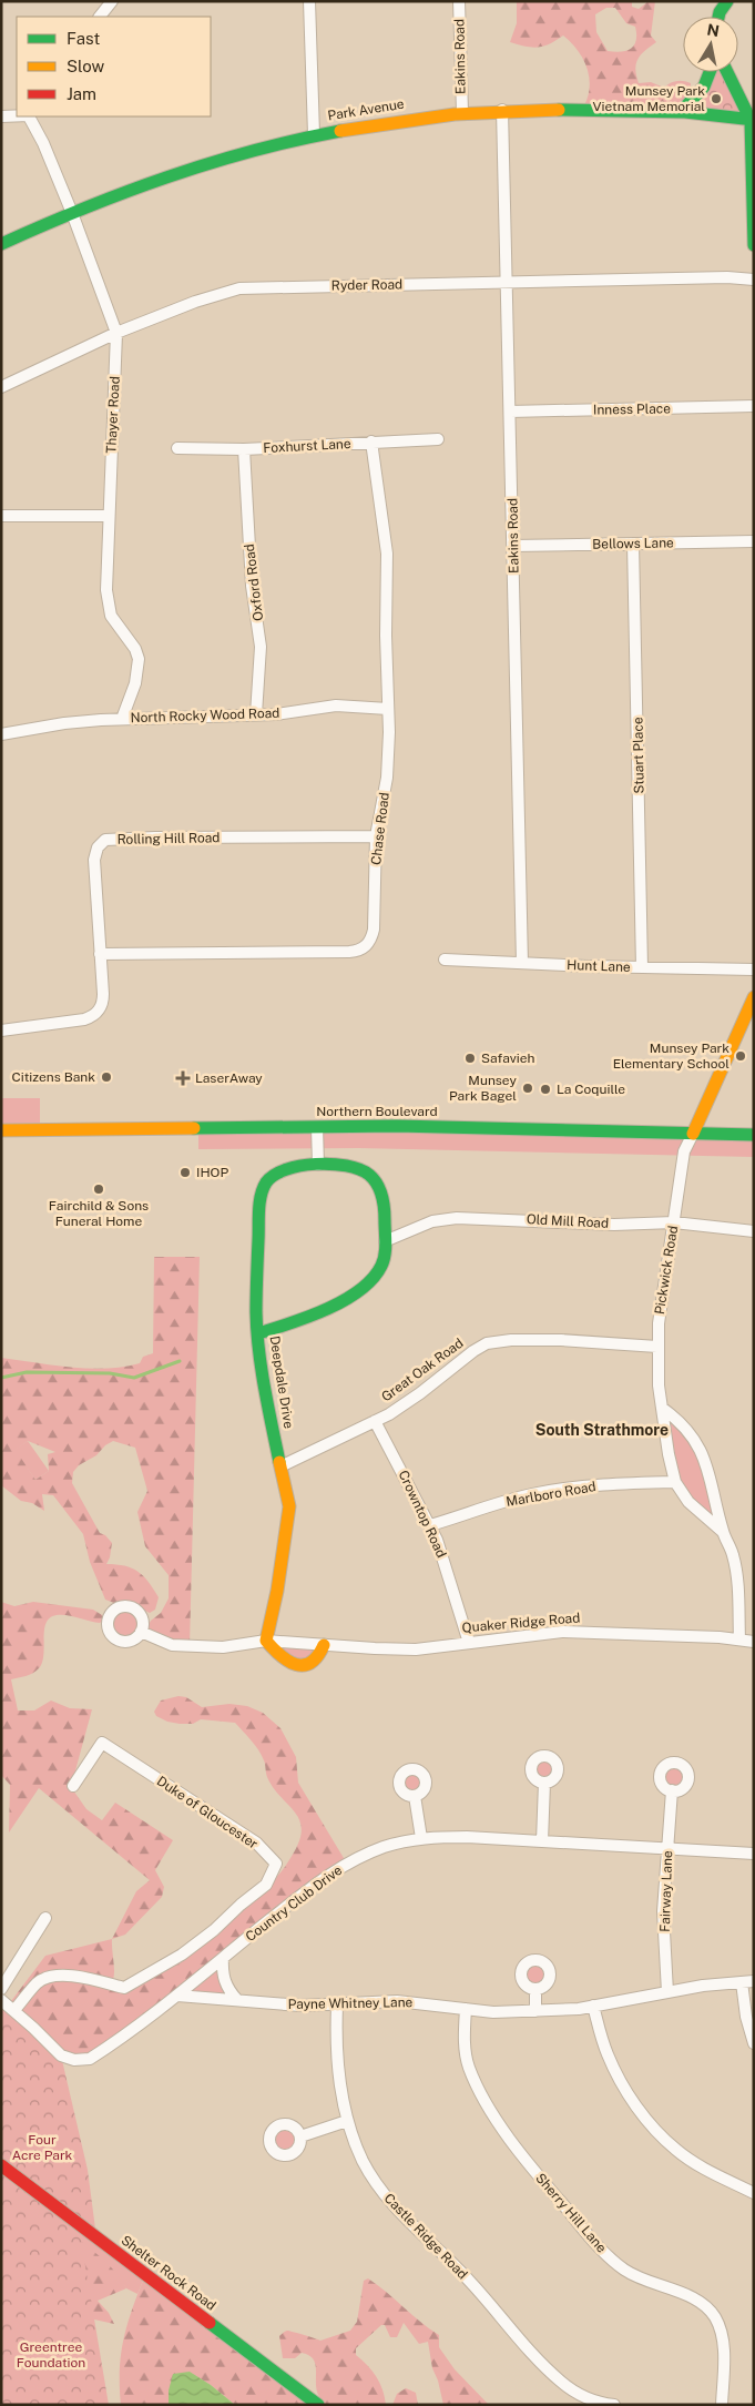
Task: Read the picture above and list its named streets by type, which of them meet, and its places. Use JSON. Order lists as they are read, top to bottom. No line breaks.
{"streets":{"street":["Eakins Road","Park Avenue","Ryder Road","Inness Place","Thayer Road","Foxhurst Lane","Bellows Lane","Oxford Road","North Rocky Wood Road","Stuart Place","Chase Road","Rolling Hill Road","Hunt Lane","Northern Boulevard","Old Mill Road","Pickwick Road","Great Oak Road","Deepdale Drive","Marlboro Road","Crowntop Road","Quaker Ridge Road","Duke of Gloucester","Fairway Lane","Country Club Drive","Payne Whitney Lane","Sherry Hill Lane","Castle Ridge Road","Shelter Rock Road"]},"crossings":[["Eakins Road","Park Avenue"],["Eakins Road","Ryder Road"],["Eakins Road","Inness Place"],["Eakins Road","Bellows Lane"],["Eakins Road","Hunt Lane"],["Park Avenue","Thayer Road"],["Ryder Road","Thayer Road"],["Thayer Road","North Rocky Wood Road"],["Foxhurst Lane","Oxford Road"],["Foxhurst Lane","Chase Road"],["Bellows Lane","Stuart Place"],["Oxford Road","North Rocky Wood Road"],["North Rocky Wood Road","Chase Road"],["Stuart Place","Hunt Lane"],["Chase Road","Rolling Hill Road"],["Northern Boulevard","Pickwick Road"],["Old Mill Road","Pickwick Road"],["Old Mill Road","Deepdale Drive"],["Pickwick Road","Great Oak Road"],["Pickwick Road","Marlboro Road"],["Pickwick Road","Quaker Ridge Road"],["Great Oak Road","Deepdale Drive"],["Great Oak Road","Crowntop Road"],["Deepdale Drive","Quaker Ridge Road"],["Marlboro Road","Crowntop Road"],["Crowntop Road","Quaker Ridge Road"],["Duke of Gloucester","Country Club Drive"],["Fairway Lane","Country Club Drive"],["Fairway Lane","Payne Whitney Lane"],["Country Club Drive","Payne Whitney Lane"],["Payne Whitney Lane","Sherry Hill Lane"],["Payne Whitney Lane","Castle Ridge Road"]],"districts":["South Strathmore"],"parks":["Four Acre Park","Greentree Foundation"],"places":{"other":["Munsey Park Vietnam Memorial","Munsey Park Elementary School","Safavieh","Citizens Bank","Munsey Park Bagel","La Coquille","IHOP","Fairchild & Sons Funeral Home"],"health":["LaserAway"]},"legend":["Fast","Slow","Jam"],"north":"top"}
